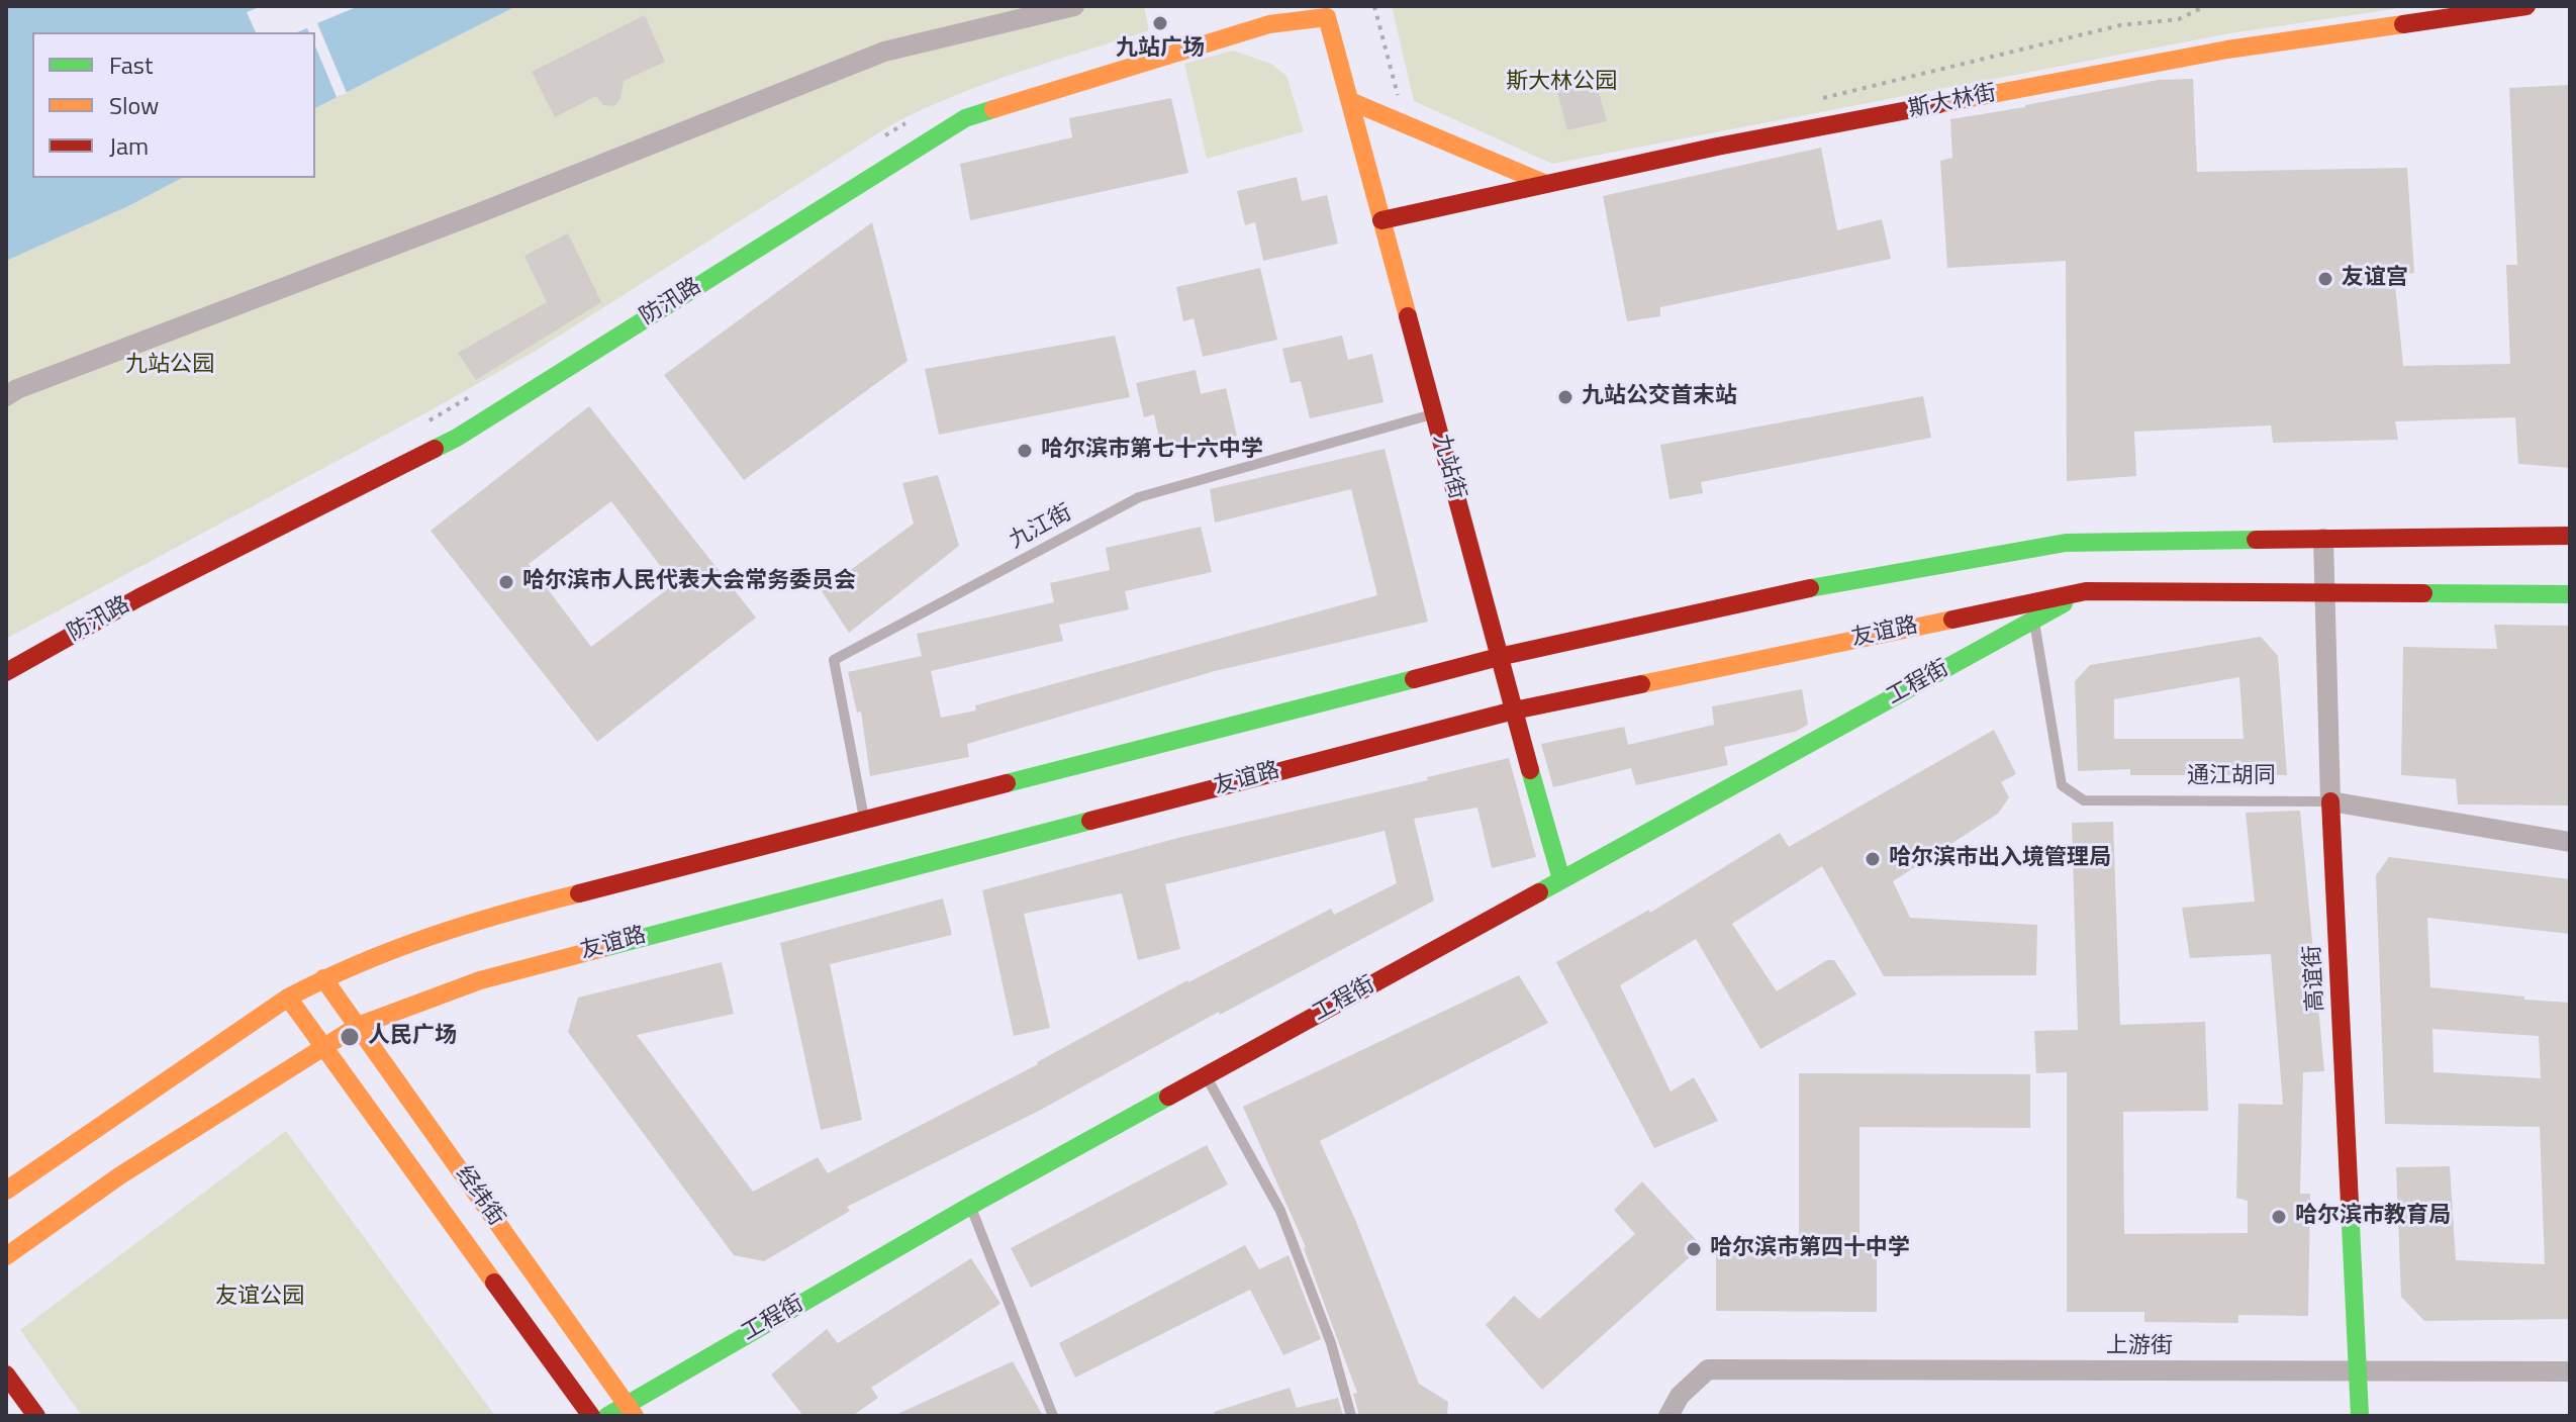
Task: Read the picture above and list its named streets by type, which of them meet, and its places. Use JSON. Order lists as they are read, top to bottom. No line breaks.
{"streets":{"main road":["斯大林街","防汛路","九站街","友谊路","工程街","高谊街","经纬街"],"street":["通江胡同","上游街"],"lane":["九江街"]},"crossings":[["斯大林街","九站街"],["防汛路","九站街"],["九站街","九江街"],["九站街","友谊路"],["九站街","工程街"],["友谊路","工程街"],["友谊路","高谊街"],["友谊路","经纬街"],["工程街","通江胡同"],["工程街","经纬街"],["通江胡同","高谊街"],["高谊街","上游街"]],"parks":["斯大林公园","九站公园","友谊公园"],"places":["九站广场","友谊宫","九站公交首末站","哈尔滨市第七十六中学","哈尔滨市人民代表大会常务委员会","哈尔滨市出入境管理局","人民广场","哈尔滨市教育局","哈尔滨市第四十中学"],"legend":["Fast","Slow","Jam"]}
